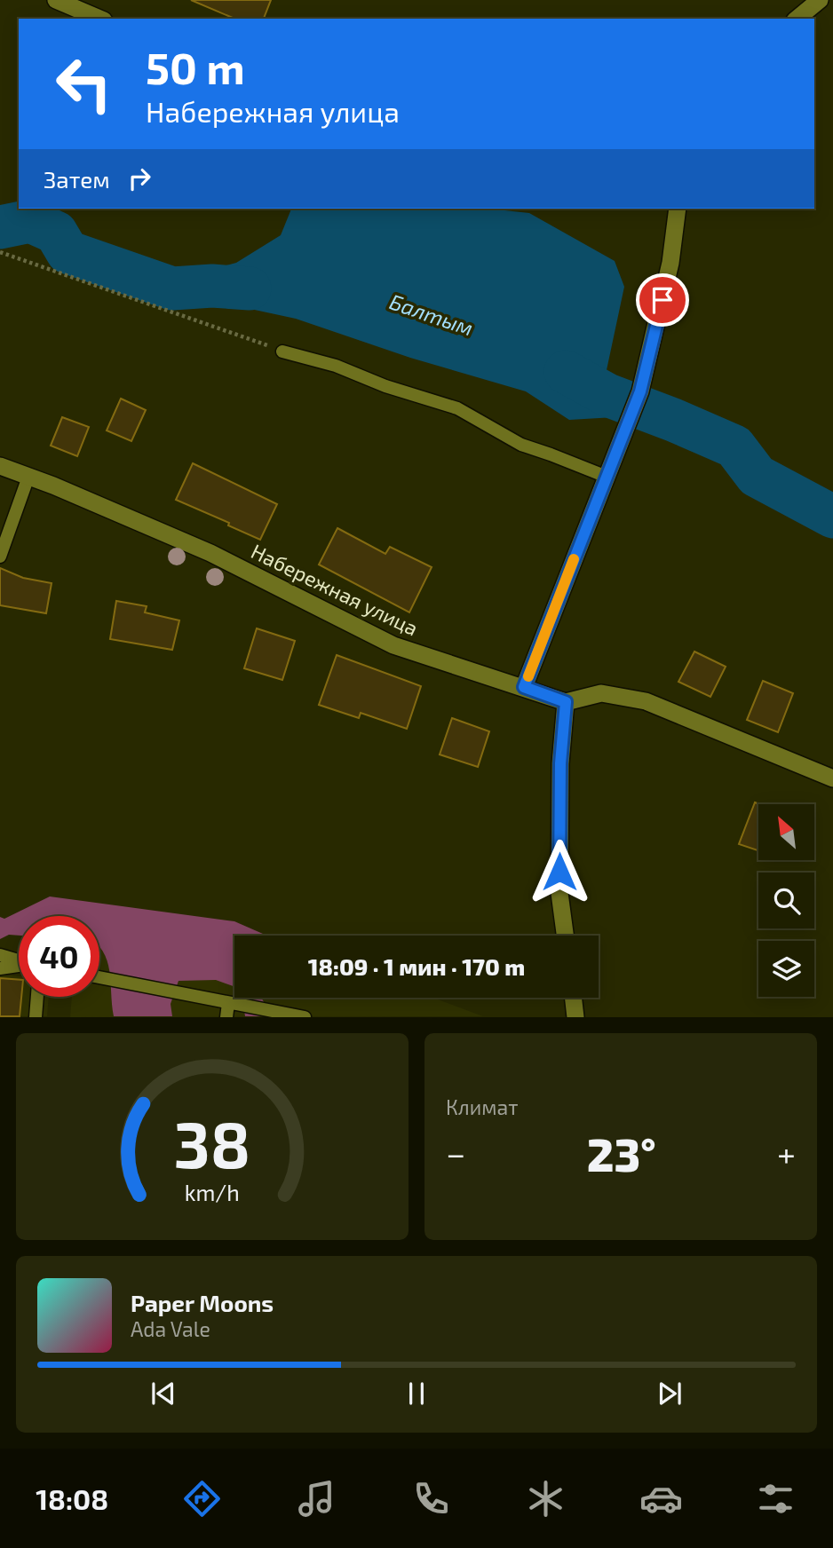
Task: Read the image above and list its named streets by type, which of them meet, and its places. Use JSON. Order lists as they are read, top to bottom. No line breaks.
{"streets":{"street":["Набережная улица"]},"water":["Балтым"],"north":"top left","page":{"turn":["50 m","Набережная улица"],"then":"Затем","limit":"40","trip":"18:09 · 1 мин · 170 m","tile":"Климат","heat":["−","23°","+"],"song":["Paper Moons","Ada Vale"],"tabs":"18:08","gauge":["38","km/h"]}}
